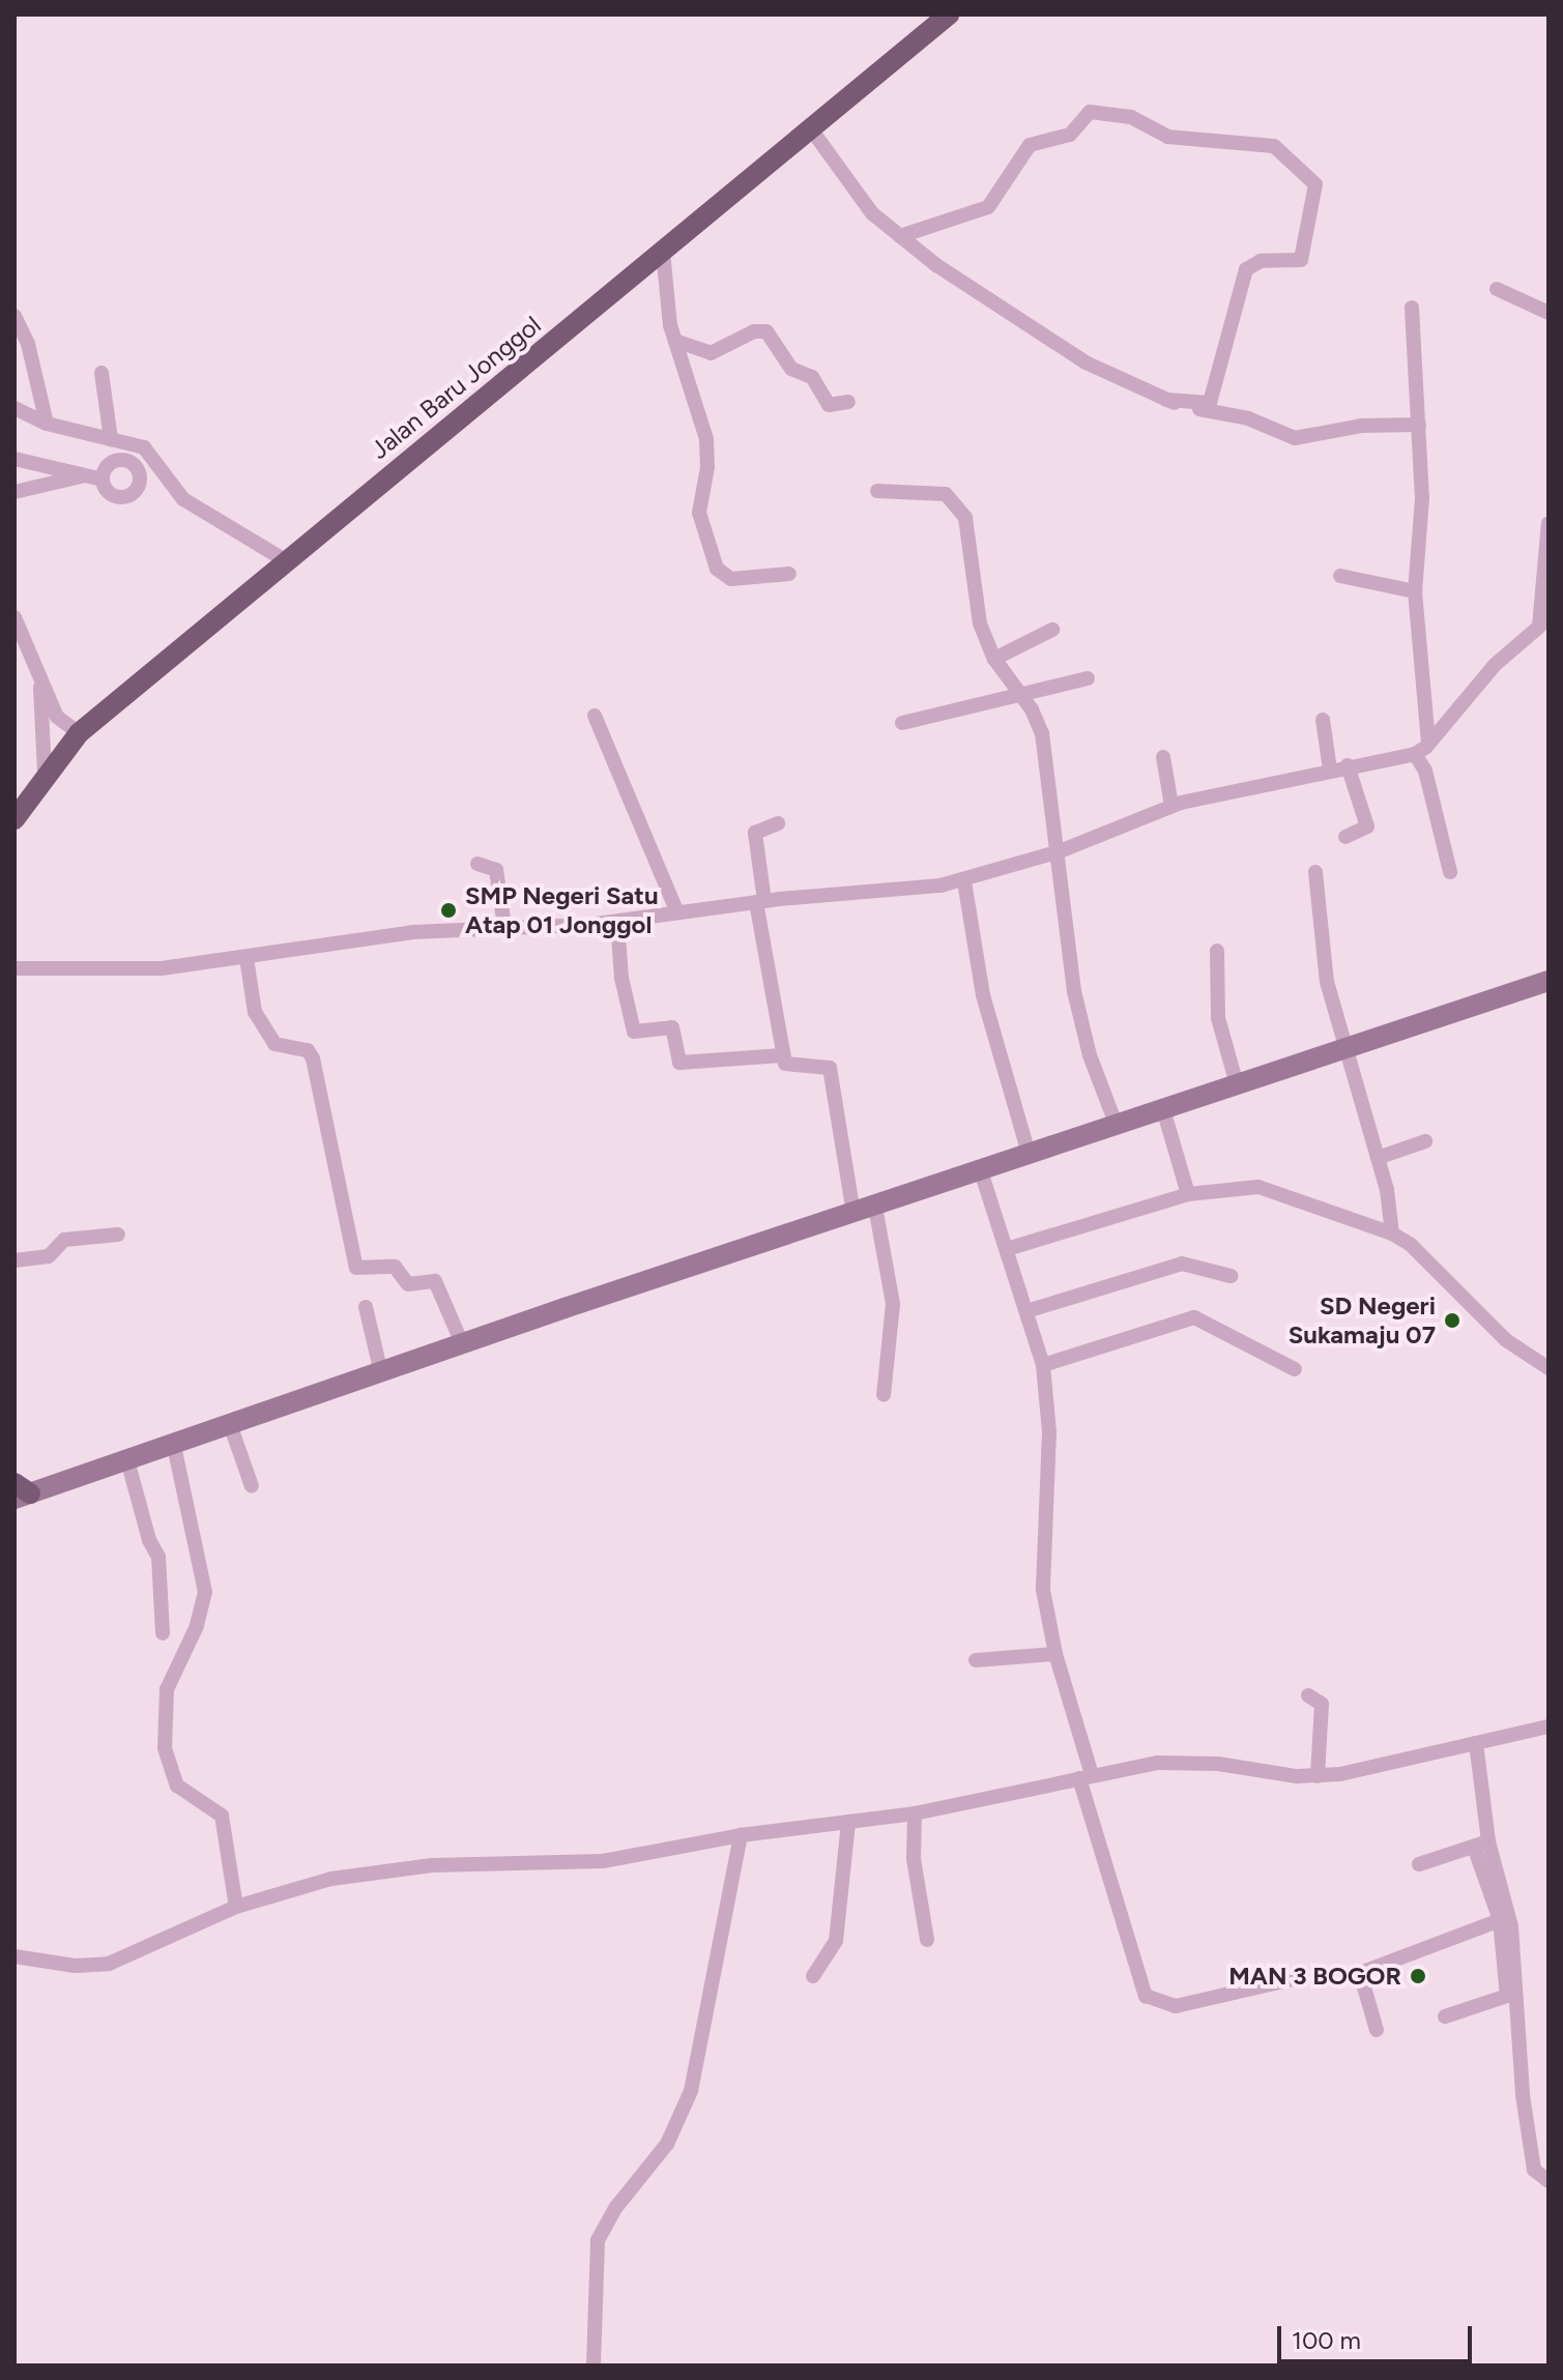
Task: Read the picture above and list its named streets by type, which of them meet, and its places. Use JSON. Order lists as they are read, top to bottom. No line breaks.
{"streets":{"main road":["Jalan Baru Jonggol"]},"places":["SMP Negeri Satu Atap 01 Jonggol","SD Negeri Sukamaju 07","MAN 3 BOGOR"],"scale_bar":"100 m"}
